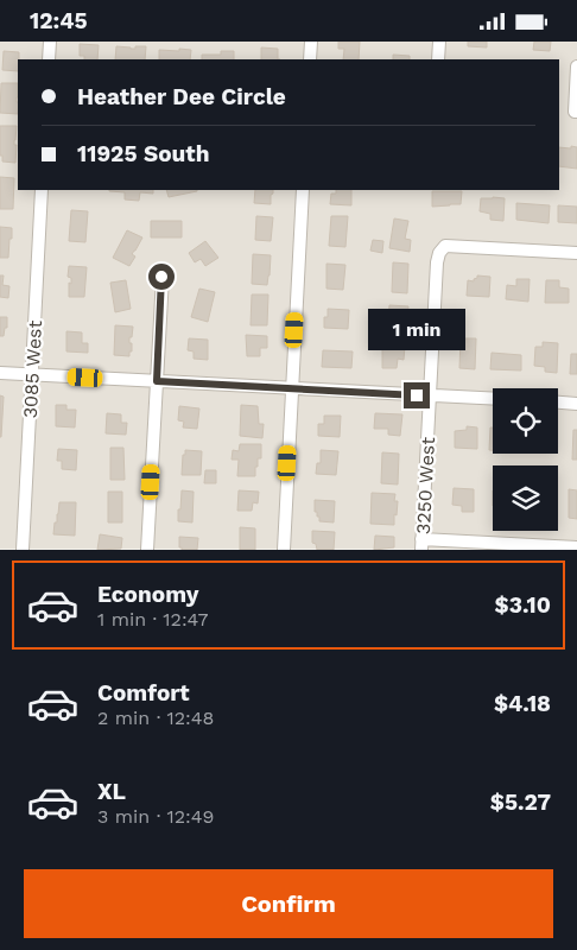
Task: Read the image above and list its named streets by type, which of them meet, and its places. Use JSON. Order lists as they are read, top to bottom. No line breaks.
{"streets":{"street":["3085 West","3250 West"]},"page":{"status":"12:45","banner":["Heather Dee Circle","11925 South"],"bubble":"1 min","list":[{"name":"Economy","note":"1 min · 12:47","value":"$3.10"},{"name":"Comfort","note":"2 min · 12:48","value":"$4.18"},{"name":"XL","note":"3 min · 12:49","value":"$5.27"}],"buttons":"Confirm"}}
